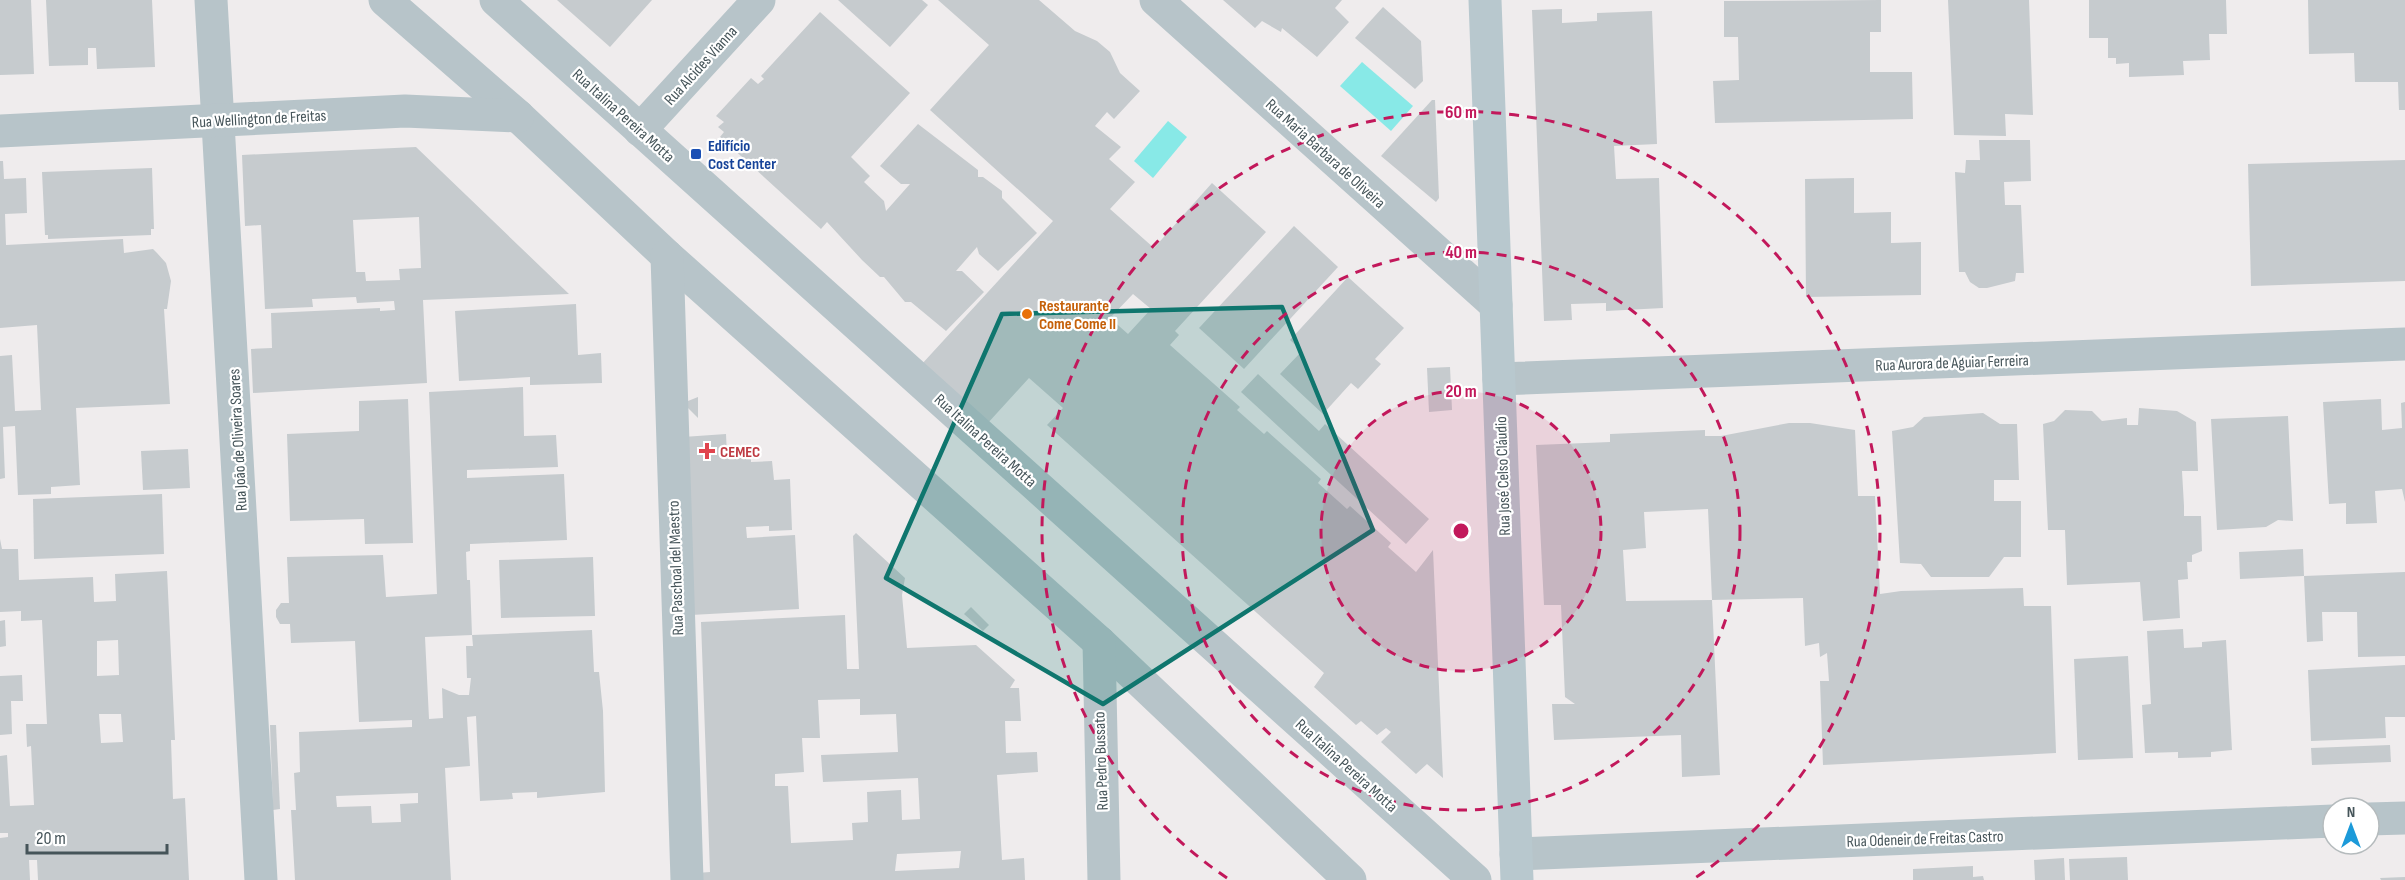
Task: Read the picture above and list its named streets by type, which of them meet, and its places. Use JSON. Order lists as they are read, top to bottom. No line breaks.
{"streets":{"street":["Rua Alcides Vianna","Rua Italina Pereira Motta","Rua Wellington de Freitas","Rua Maria Barbara de Oliveira","Rua Aurora de Aguiar Ferreira","Rua João de Oliveira Soares","Rua José Celso Cláudio","Rua Paschoal del Maestro","Rua Pedro Bussato","Rua Odeneir de Freitas Castro"]},"crossings":[["Rua Alcides Vianna","Rua Italina Pereira Motta"],["Rua Wellington de Freitas","Rua João de Oliveira Soares"],["Rua Maria Barbara de Oliveira","Rua José Celso Cláudio"],["Rua Aurora de Aguiar Ferreira","Rua José Celso Cláudio"],["Rua José Celso Cláudio","Rua Odeneir de Freitas Castro"]],"places":{"transit":["Edifício Cost Center"],"other":["Restaurante Come Come II"],"health":["CEMEC"]},"scale_bar":"20 m","north":"top","rings":["60 m","40 m","20 m"]}
